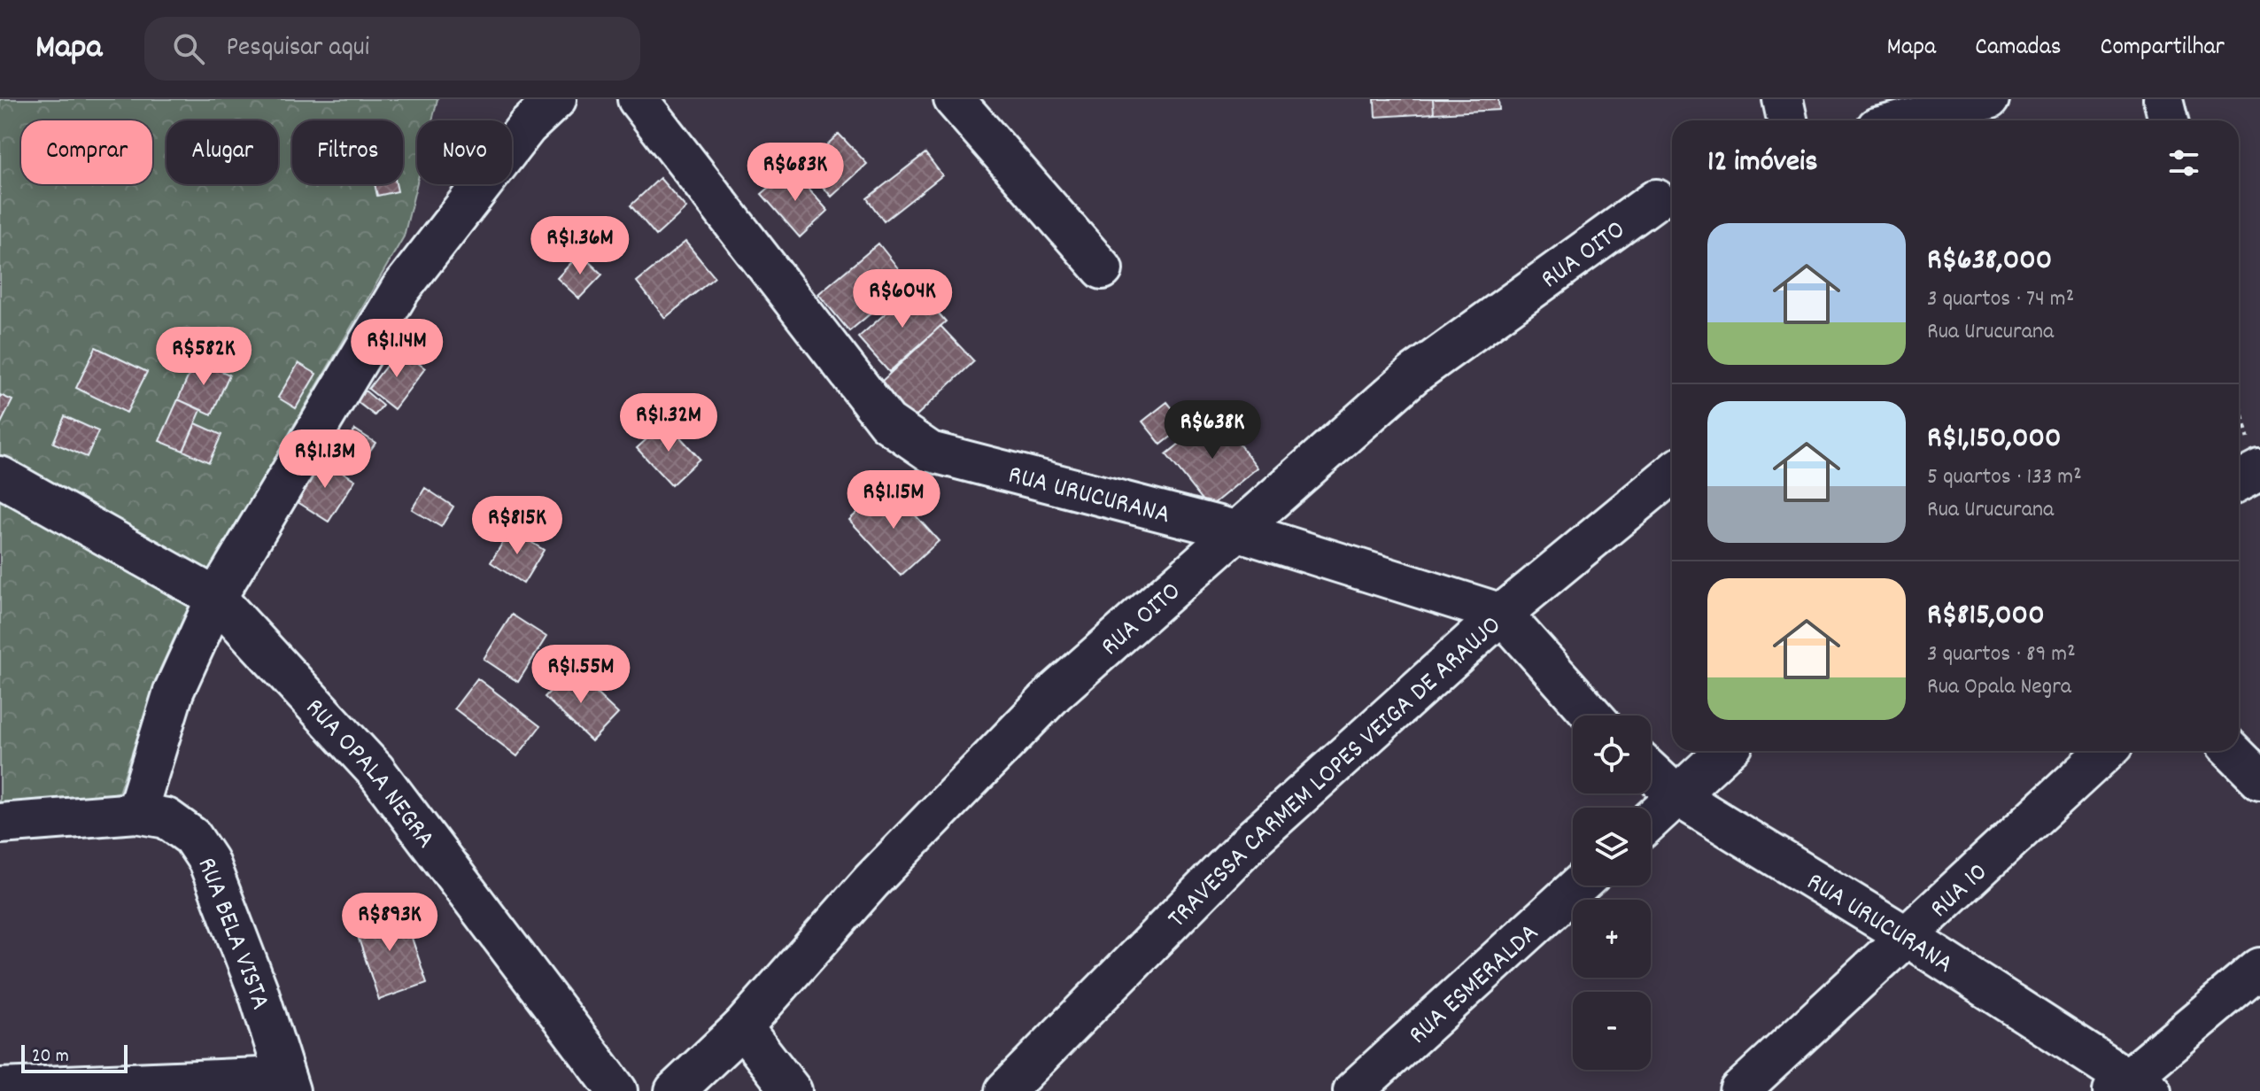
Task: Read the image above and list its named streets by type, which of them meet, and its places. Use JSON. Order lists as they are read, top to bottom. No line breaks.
{"streets":{"street":["RUA OITO","RUA URUCURANA","TRAVESSA CARMEM LOPES VEIGA DE ARAUJO","RUA OPALA NEGRA","RUA 10","RUA BELA VISTA","RUA ESMERALDA"]},"crossings":[["RUA OITO","RUA URUCURANA"],["RUA URUCURANA","TRAVESSA CARMEM LOPES VEIGA DE ARAUJO"],["RUA URUCURANA","RUA 10"]],"scale_bar":"20 m","page":{"header":"Mapa","search":"Pesquisar aqui","nav":["Mapa","Camadas","Compartilhar"],"chip":["Comprar","Alugar","Filtros","Novo"],"heading":"12 imóveis","price":["R$683K","R$1.36M","R$604K","R$1.14M","R$582K","R$1.32M","R$638K","R$1.13M","R$1.15M","R$815K","R$1.55M","R$893K"],"list":[{"name":"R$638,000","note":"3 quartos · 74 m² · Rua Urucurana"},{"name":"R$1,150,000","note":"5 quartos · 133 m² · Rua Urucurana"},{"name":"R$815,000","note":"3 quartos · 89 m² · Rua Opala Negra"}],"map_buttons":["+","−"],"scale":"20 m"}}
